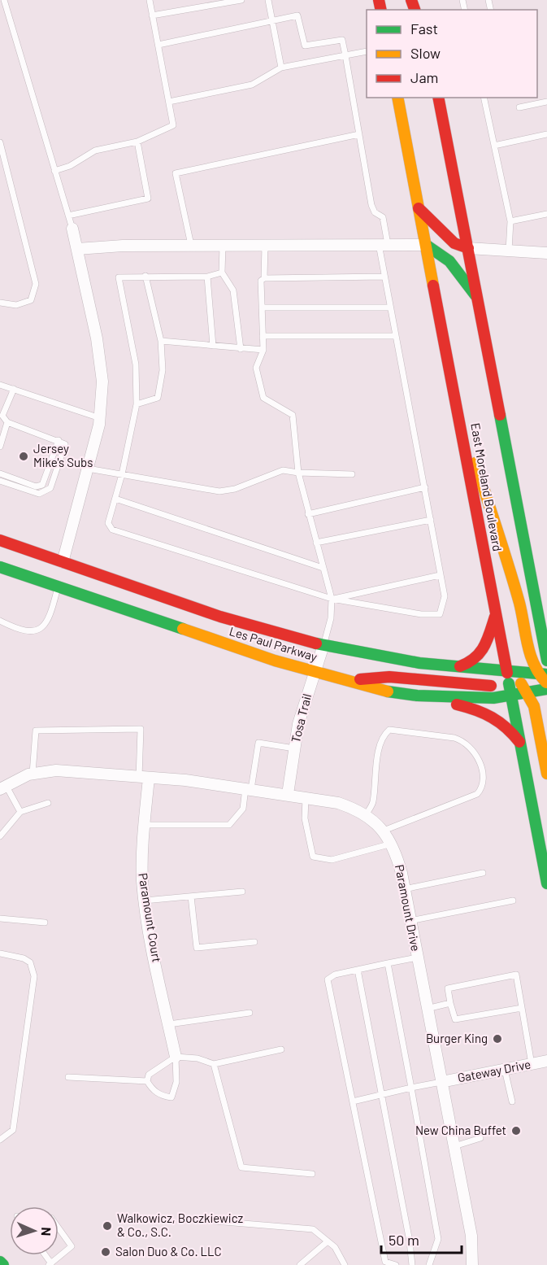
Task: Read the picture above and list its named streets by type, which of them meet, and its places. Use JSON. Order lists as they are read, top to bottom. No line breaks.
{"streets":{"main road":["East Moreland Boulevard","Les Paul Parkway"],"street":["Tosa Trail","Paramount Drive","Paramount Court","Gateway Drive"]},"crossings":[["East Moreland Boulevard","Les Paul Parkway"],["Les Paul Parkway","Tosa Trail"],["Tosa Trail","Paramount Drive"],["Paramount Drive","Paramount Court"],["Paramount Drive","Gateway Drive"]],"places":["Jersey Mike's Subs","Burger King","New China Buffet","Walkowicz, Boczkiewicz & Co., S.C.","Salon Duo & Co. LLC"],"legend":["Fast","Slow","Jam"],"scale_bar":"50 m","north":"right"}
